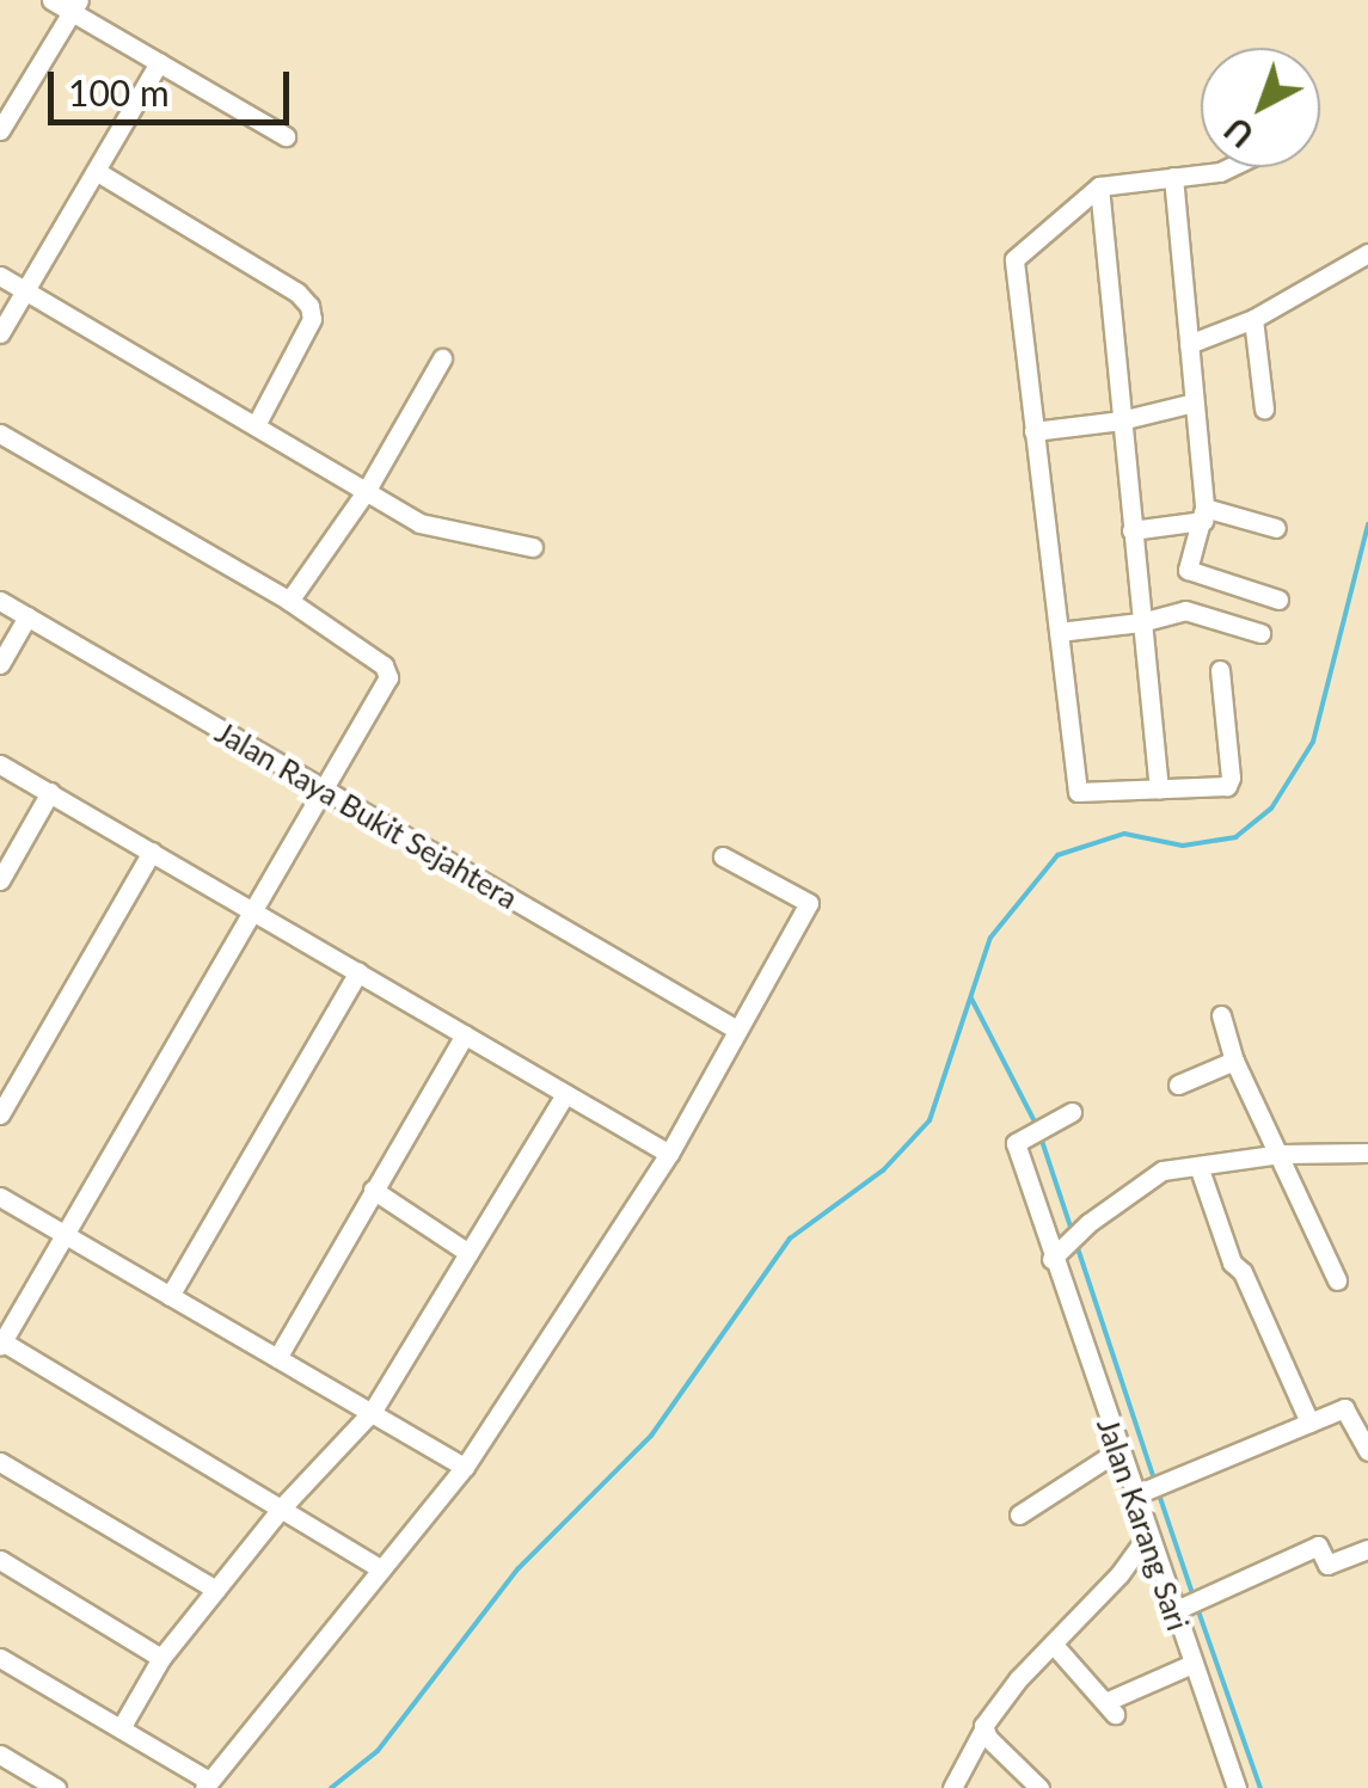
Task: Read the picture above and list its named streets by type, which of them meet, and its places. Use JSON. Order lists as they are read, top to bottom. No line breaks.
{"streets":{"street":["Jalan Raya Bukit Sejahtera","Jalan Karang Sari"]},"scale_bar":"100 m","north":"bottom left"}
